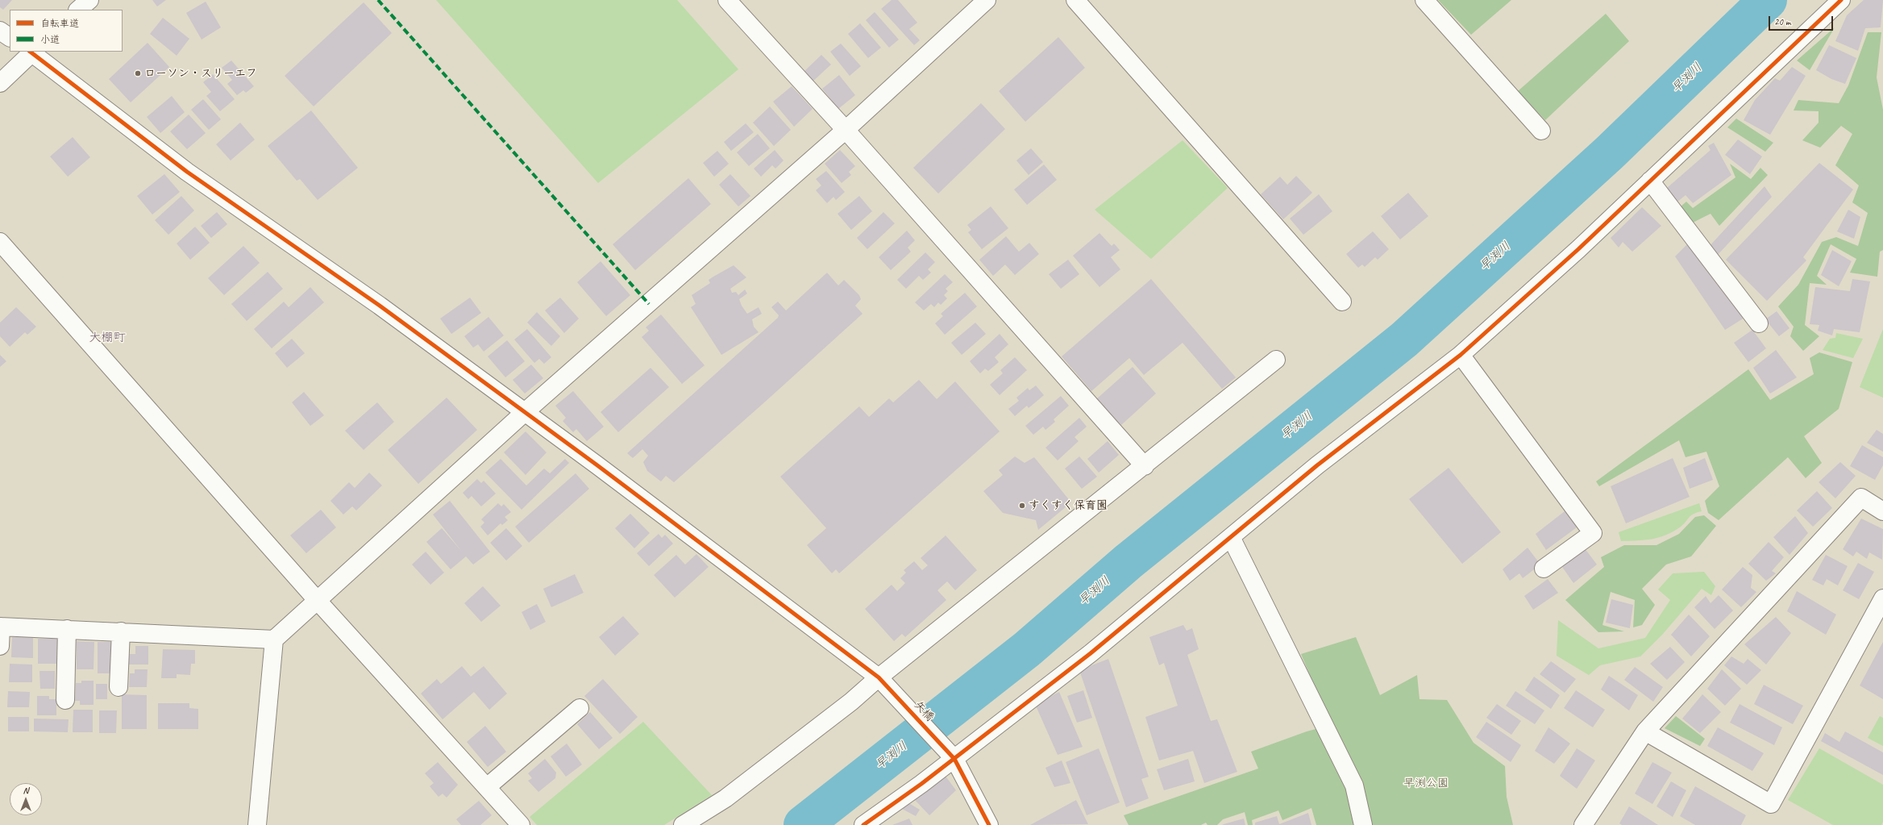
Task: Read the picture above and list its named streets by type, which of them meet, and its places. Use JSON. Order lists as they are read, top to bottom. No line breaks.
{"streets":{"street":["矢橋"]},"districts":["大棚町"],"water":["早渕川"],"parks":["早渕公園"],"places":["ローソン・スリーエフ","すくすく保育園"],"legend":["自転車道","小道"],"scale_bar":"20 m","north":"top"}
